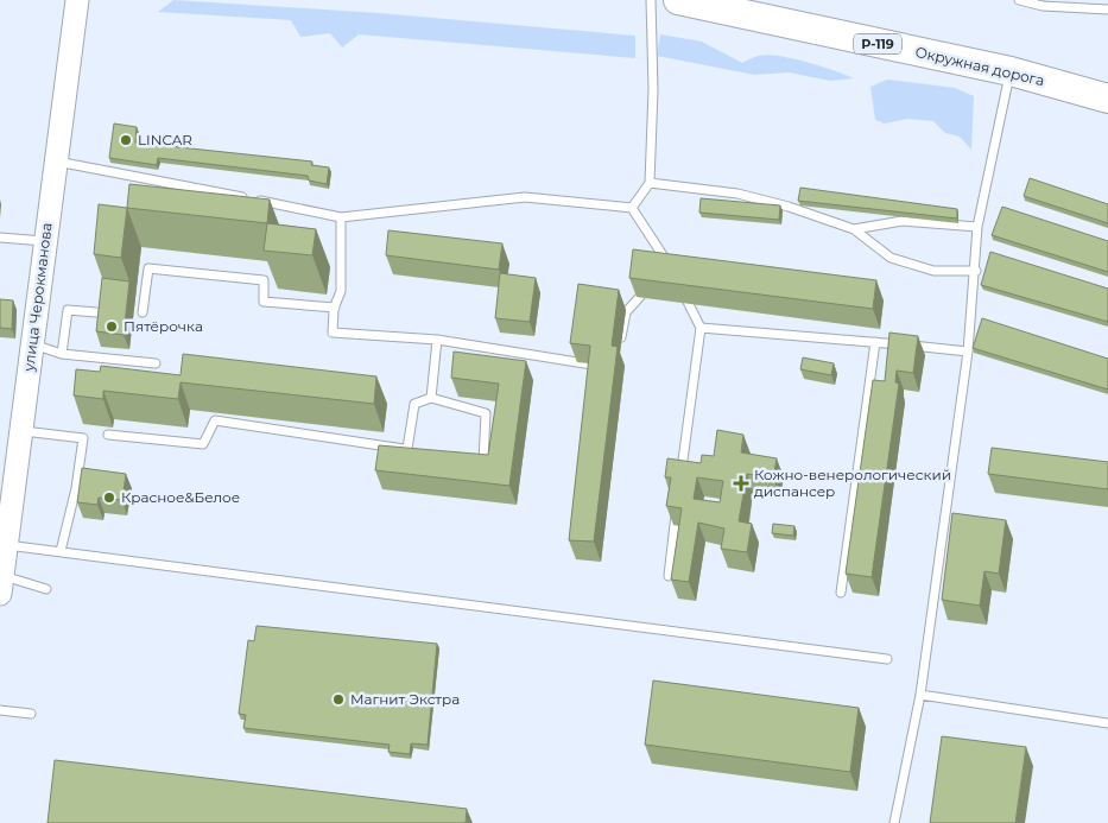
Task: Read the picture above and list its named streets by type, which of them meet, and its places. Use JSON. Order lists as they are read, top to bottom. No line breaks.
{"streets":{"highway":["Р-119","Окружная дорога"],"street":["улица Черокманова"]},"places":{"other":["LINCAR","Пятёрочка","Красное&Белое","Магнит Экстра"],"health":["Кожно-венерологический диспансер"]}}
